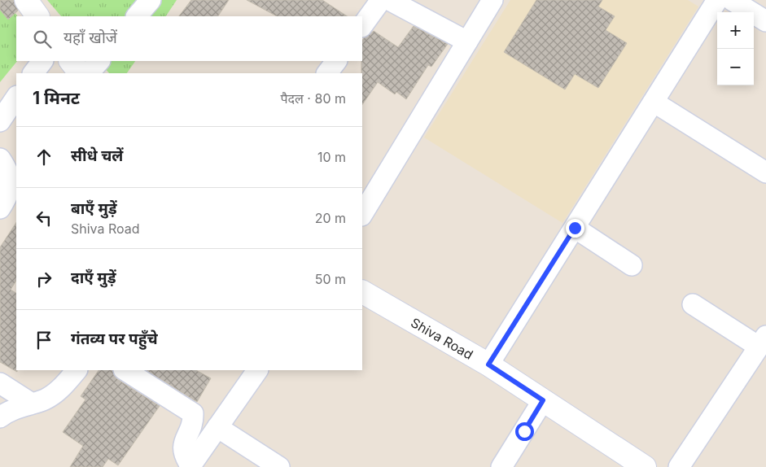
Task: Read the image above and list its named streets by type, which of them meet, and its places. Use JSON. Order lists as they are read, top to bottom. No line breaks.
{"streets":{"street":["Shiva Road"]},"page":{"map_buttons":["+","−"],"search":"यहाँ खोजें","heading":["1 मिनट","पैदल · 80 m"],"list":[["सीधे चलें","10 m"],["बाएँ मुड़ें","Shiva Road","20 m"],["दाएँ मुड़ें","50 m"],"गंतव्य पर पहुँचे"]}}
